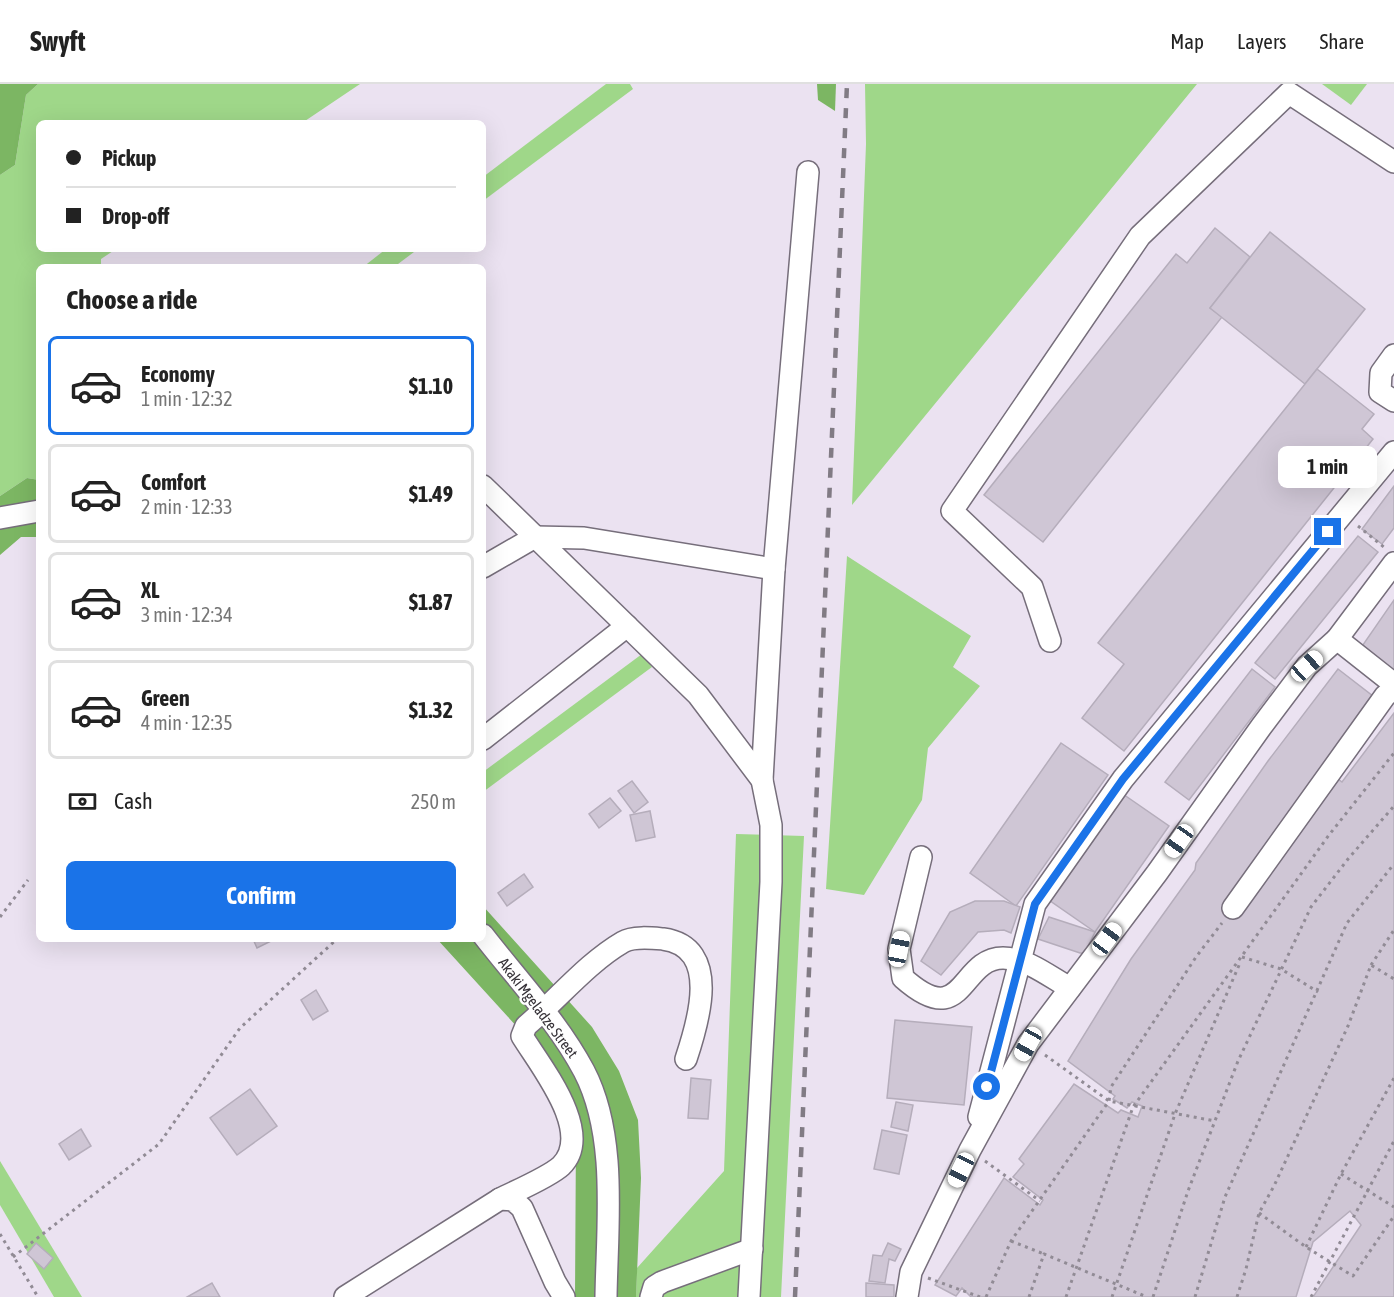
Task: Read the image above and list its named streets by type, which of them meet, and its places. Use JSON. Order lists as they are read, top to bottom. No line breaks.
{"streets":{"street":["Akaki Mgeladze Street"]},"page":{"header":"Swyft","nav":["Map","Layers","Share"],"banner":["Pickup","Drop-off"],"heading":"Choose a ride","list":[{"name":"Economy","note":"1 min · 12:32","value":"$1.10"},{"name":"Comfort","note":"2 min · 12:33","value":"$1.49"},{"name":"XL","note":"3 min · 12:34","value":"$1.87"},{"name":"Green","note":"4 min · 12:35","value":"$1.32"}],"bubble":"1 min","pay":["Cash","250 m"],"buttons":"Confirm"}}
